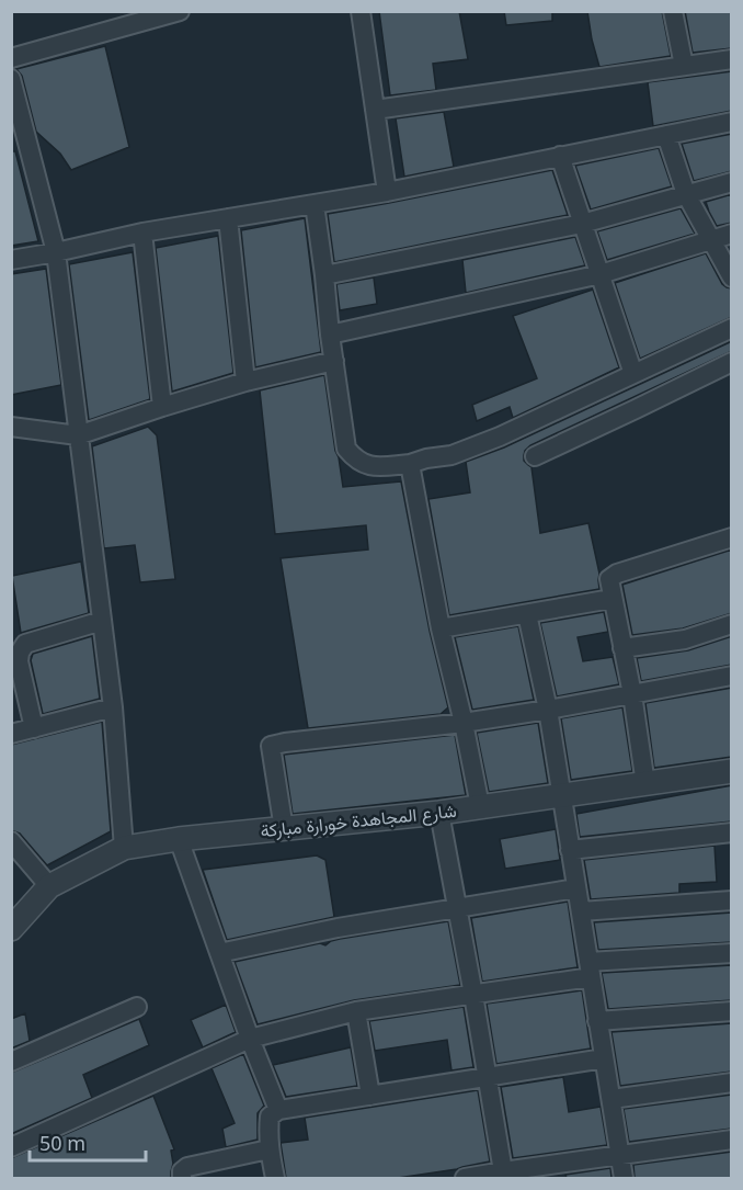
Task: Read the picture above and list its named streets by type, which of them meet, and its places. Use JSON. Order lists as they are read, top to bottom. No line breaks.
{"streets":{"street":["شارع المجاهدة خورارة مباركة"]},"scale_bar":"50 m"}
